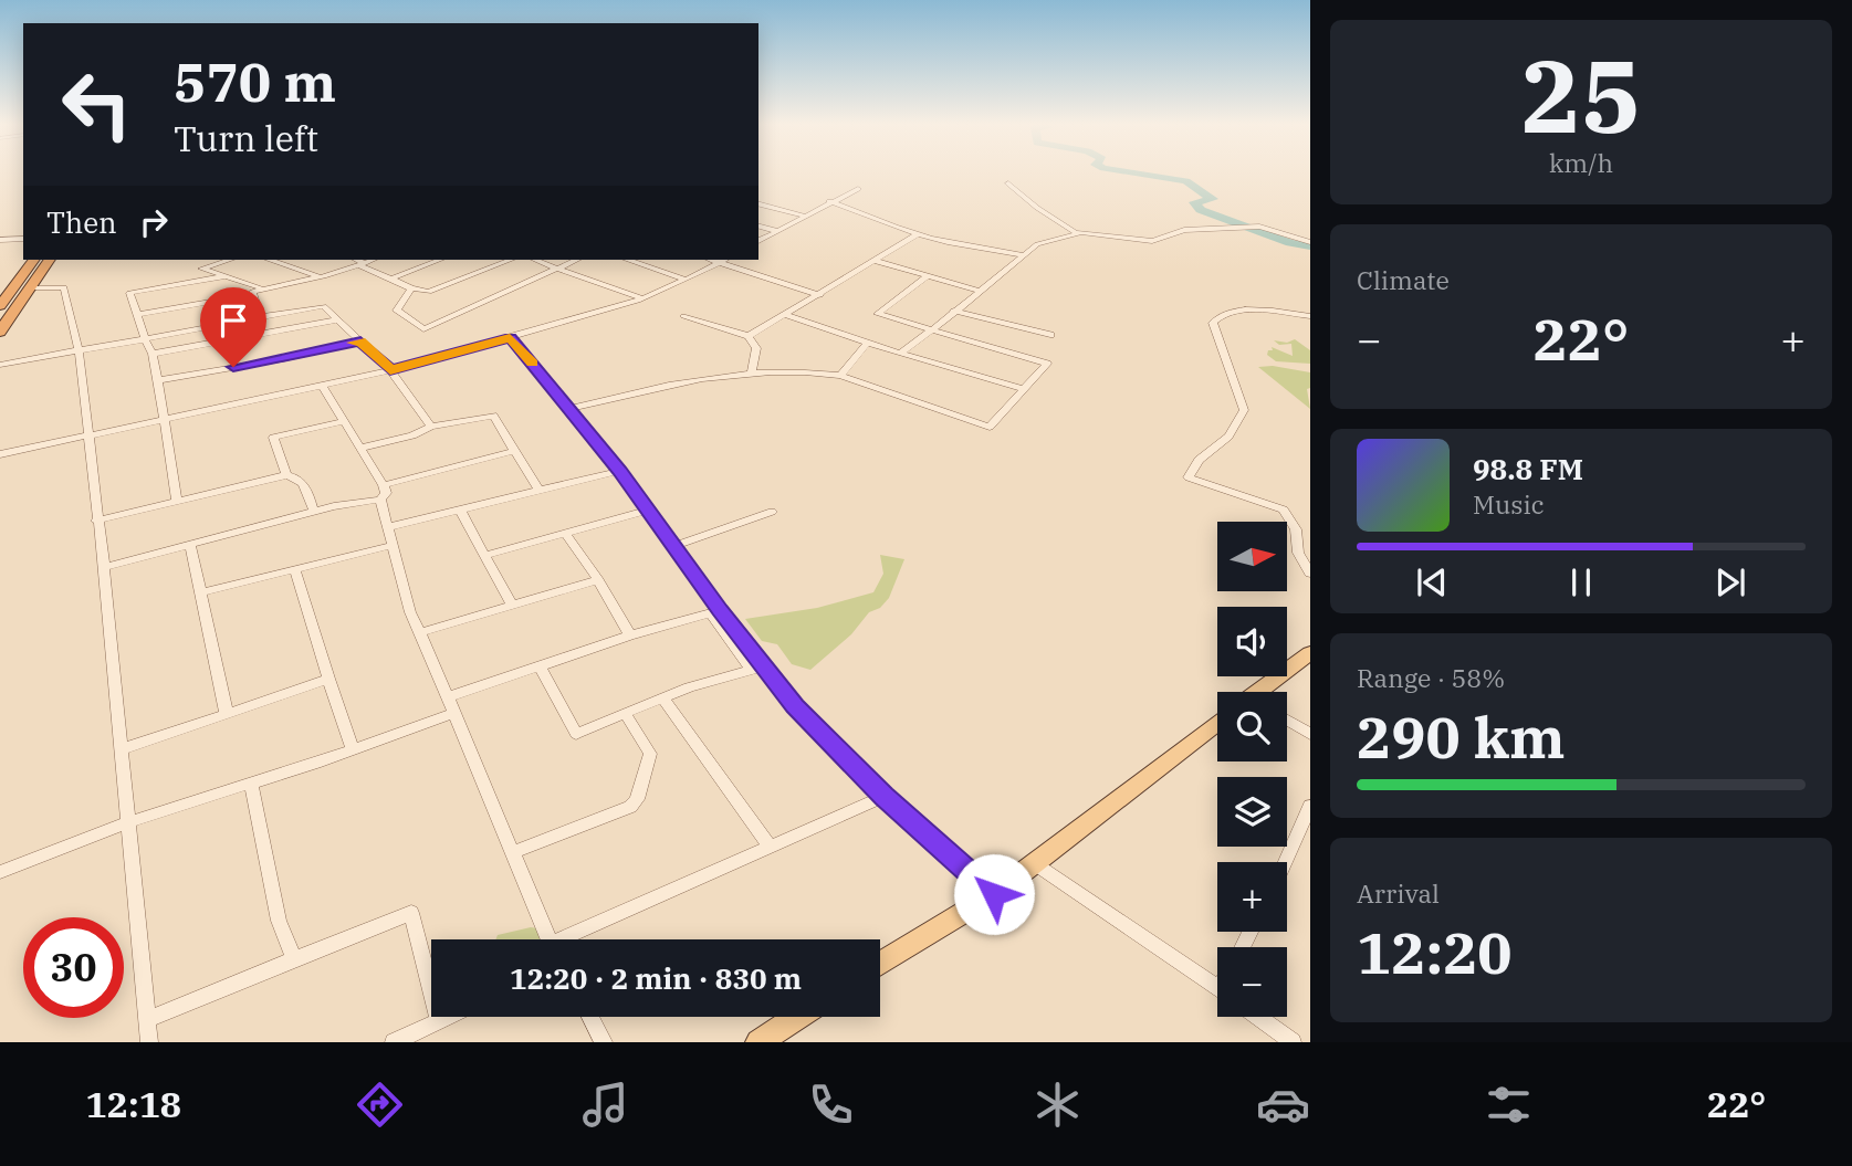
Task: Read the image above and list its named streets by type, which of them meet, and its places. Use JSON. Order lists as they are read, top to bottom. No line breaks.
{"north":"right","page":{"tile":[["25","km/h"],"Climate",["Range · 58%","290 km"],["Arrival","12:20"]],"turn":["570 m","Turn left"],"then":"Then","heat":["−","22°","+"],"song":["98.8 FM","Music"],"map_buttons":["+","−"],"limit":"30","trip":"12:20 · 2 min · 830 m","tabs":["12:18","22°"]}}
